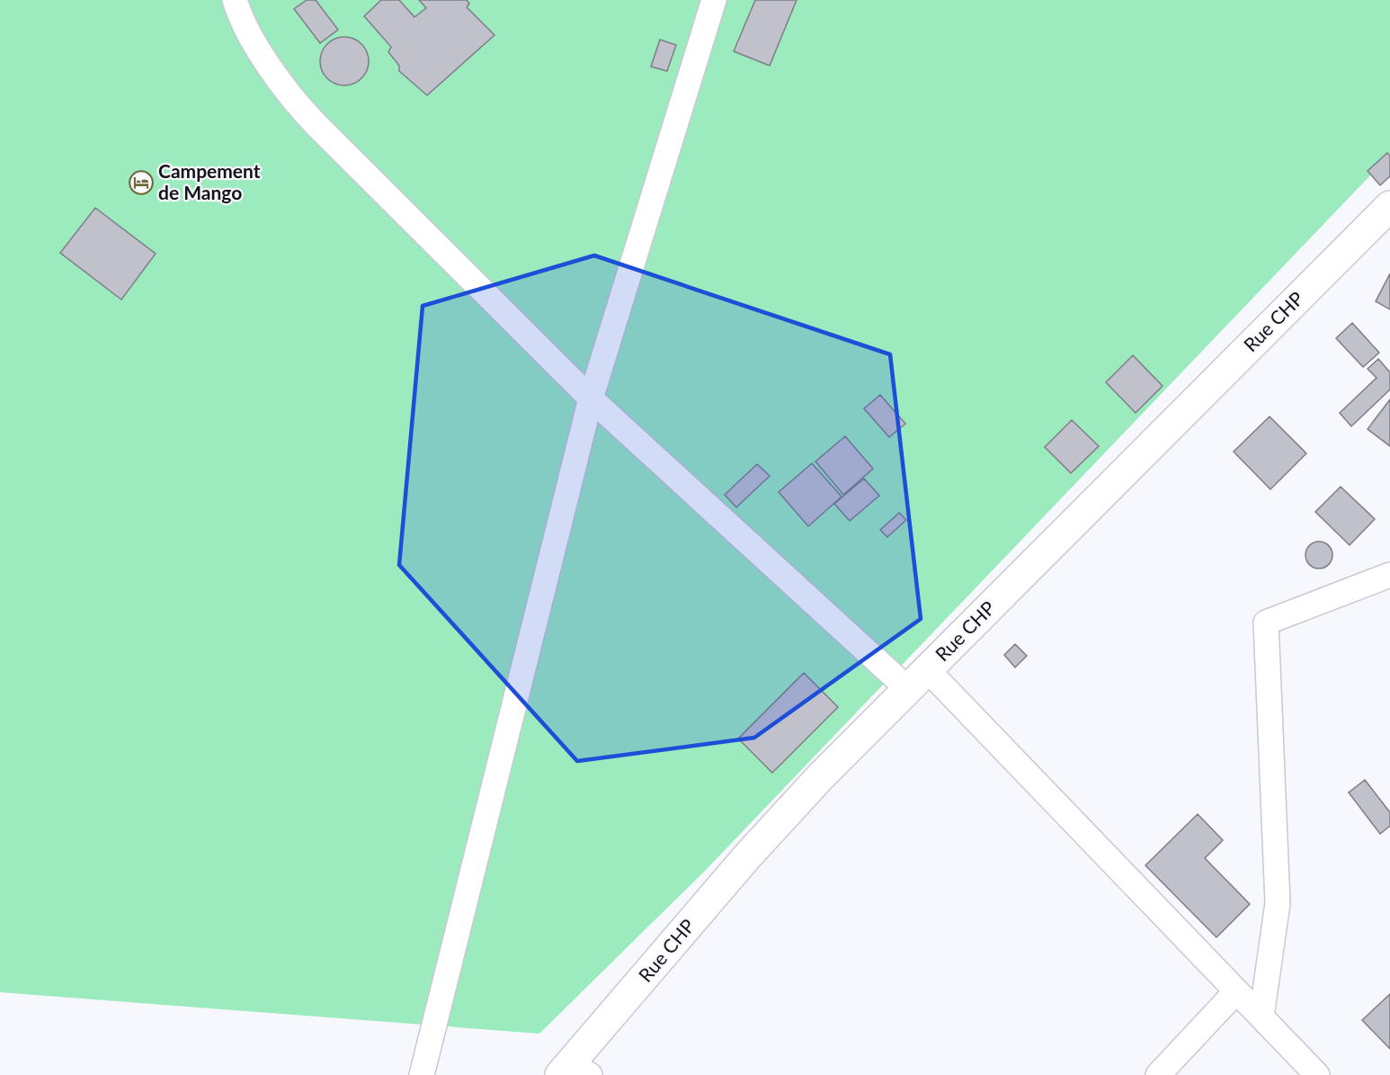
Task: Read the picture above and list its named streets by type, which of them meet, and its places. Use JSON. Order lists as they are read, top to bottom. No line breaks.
{"streets":{"street":["Rue CHP"]},"places":{"hotel":["Campement de Mango"]}}
